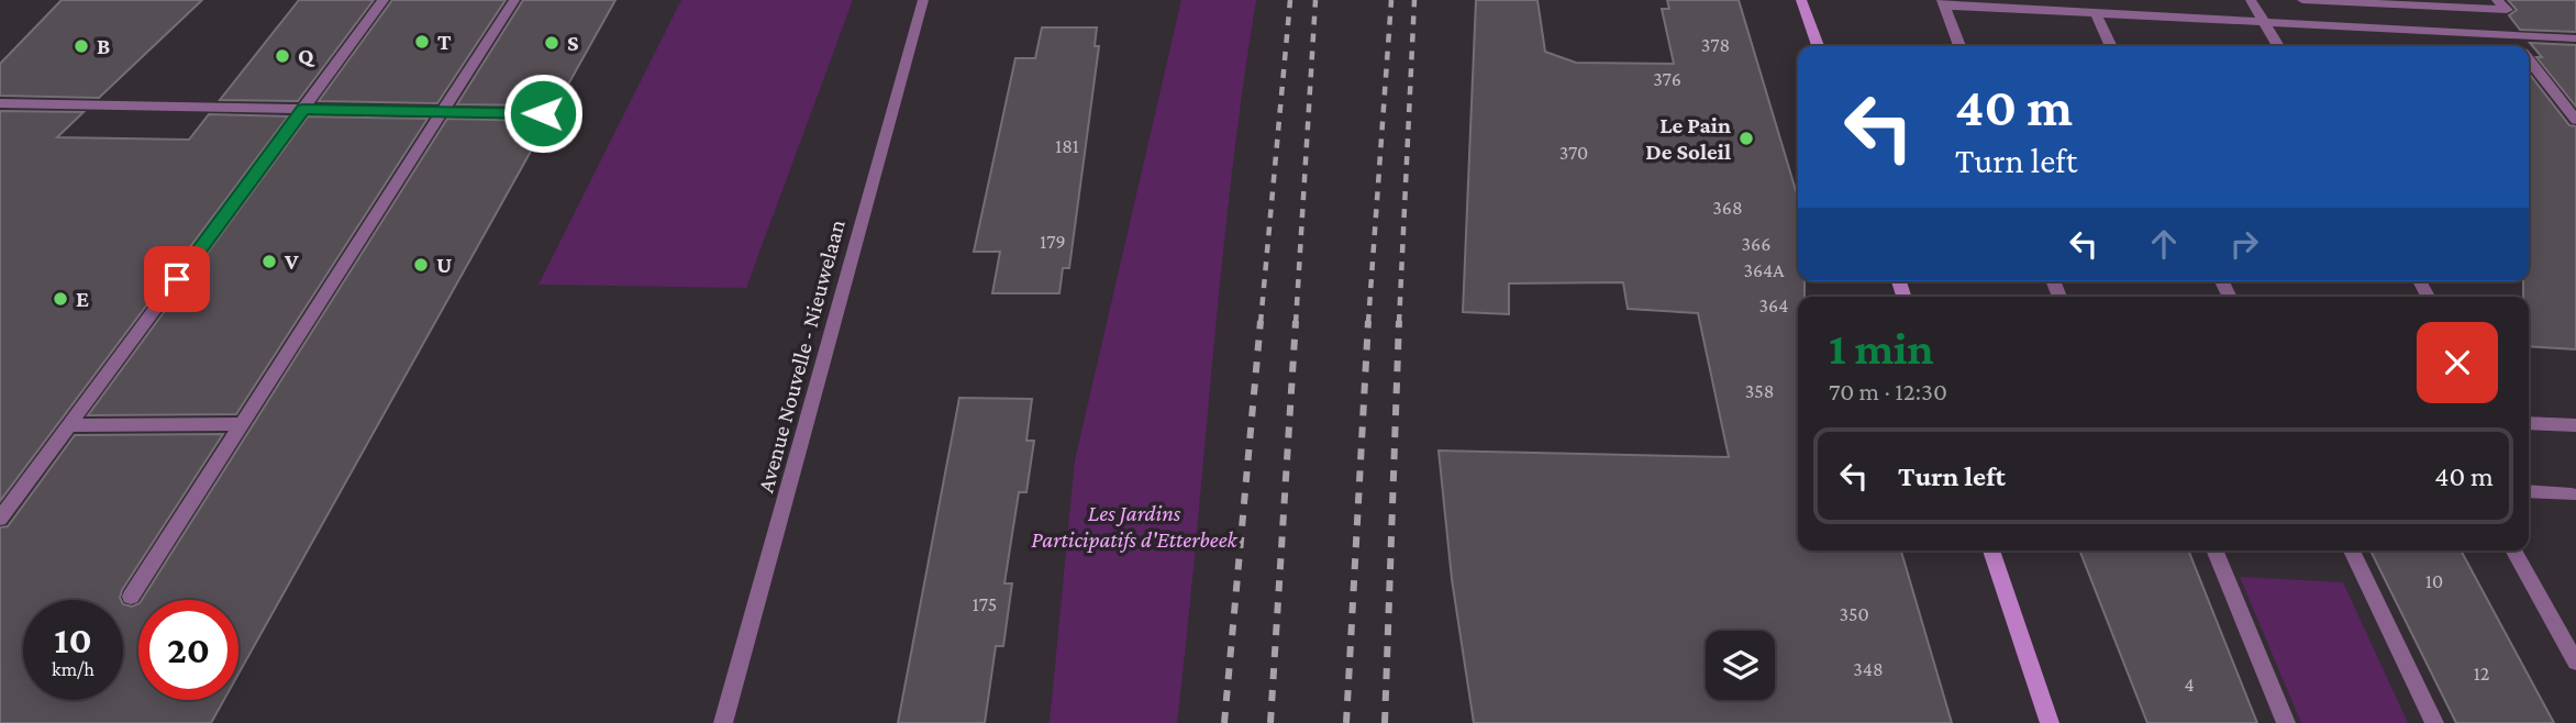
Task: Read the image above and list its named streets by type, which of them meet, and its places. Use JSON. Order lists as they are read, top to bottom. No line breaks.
{"streets":{"street":["Avenue Nouvelle - Nieuwelaan"]},"parks":["Les Jardins Participatifs d'Etterbeek"],"places":["T","S","B","Q","Le Pain De Soleil","V","U","E"],"house_numbers":["378","376","181","370","368","179","366","364A","364","358","10","175","350","348","12","4"],"page":{"turn":["40 m","Turn left"],"heading":["1 min","70 m · 12:30"],"list":[{"name":"Turn left","value":"40 m"}],"speed":"10 km/h","limit":"20"}}
